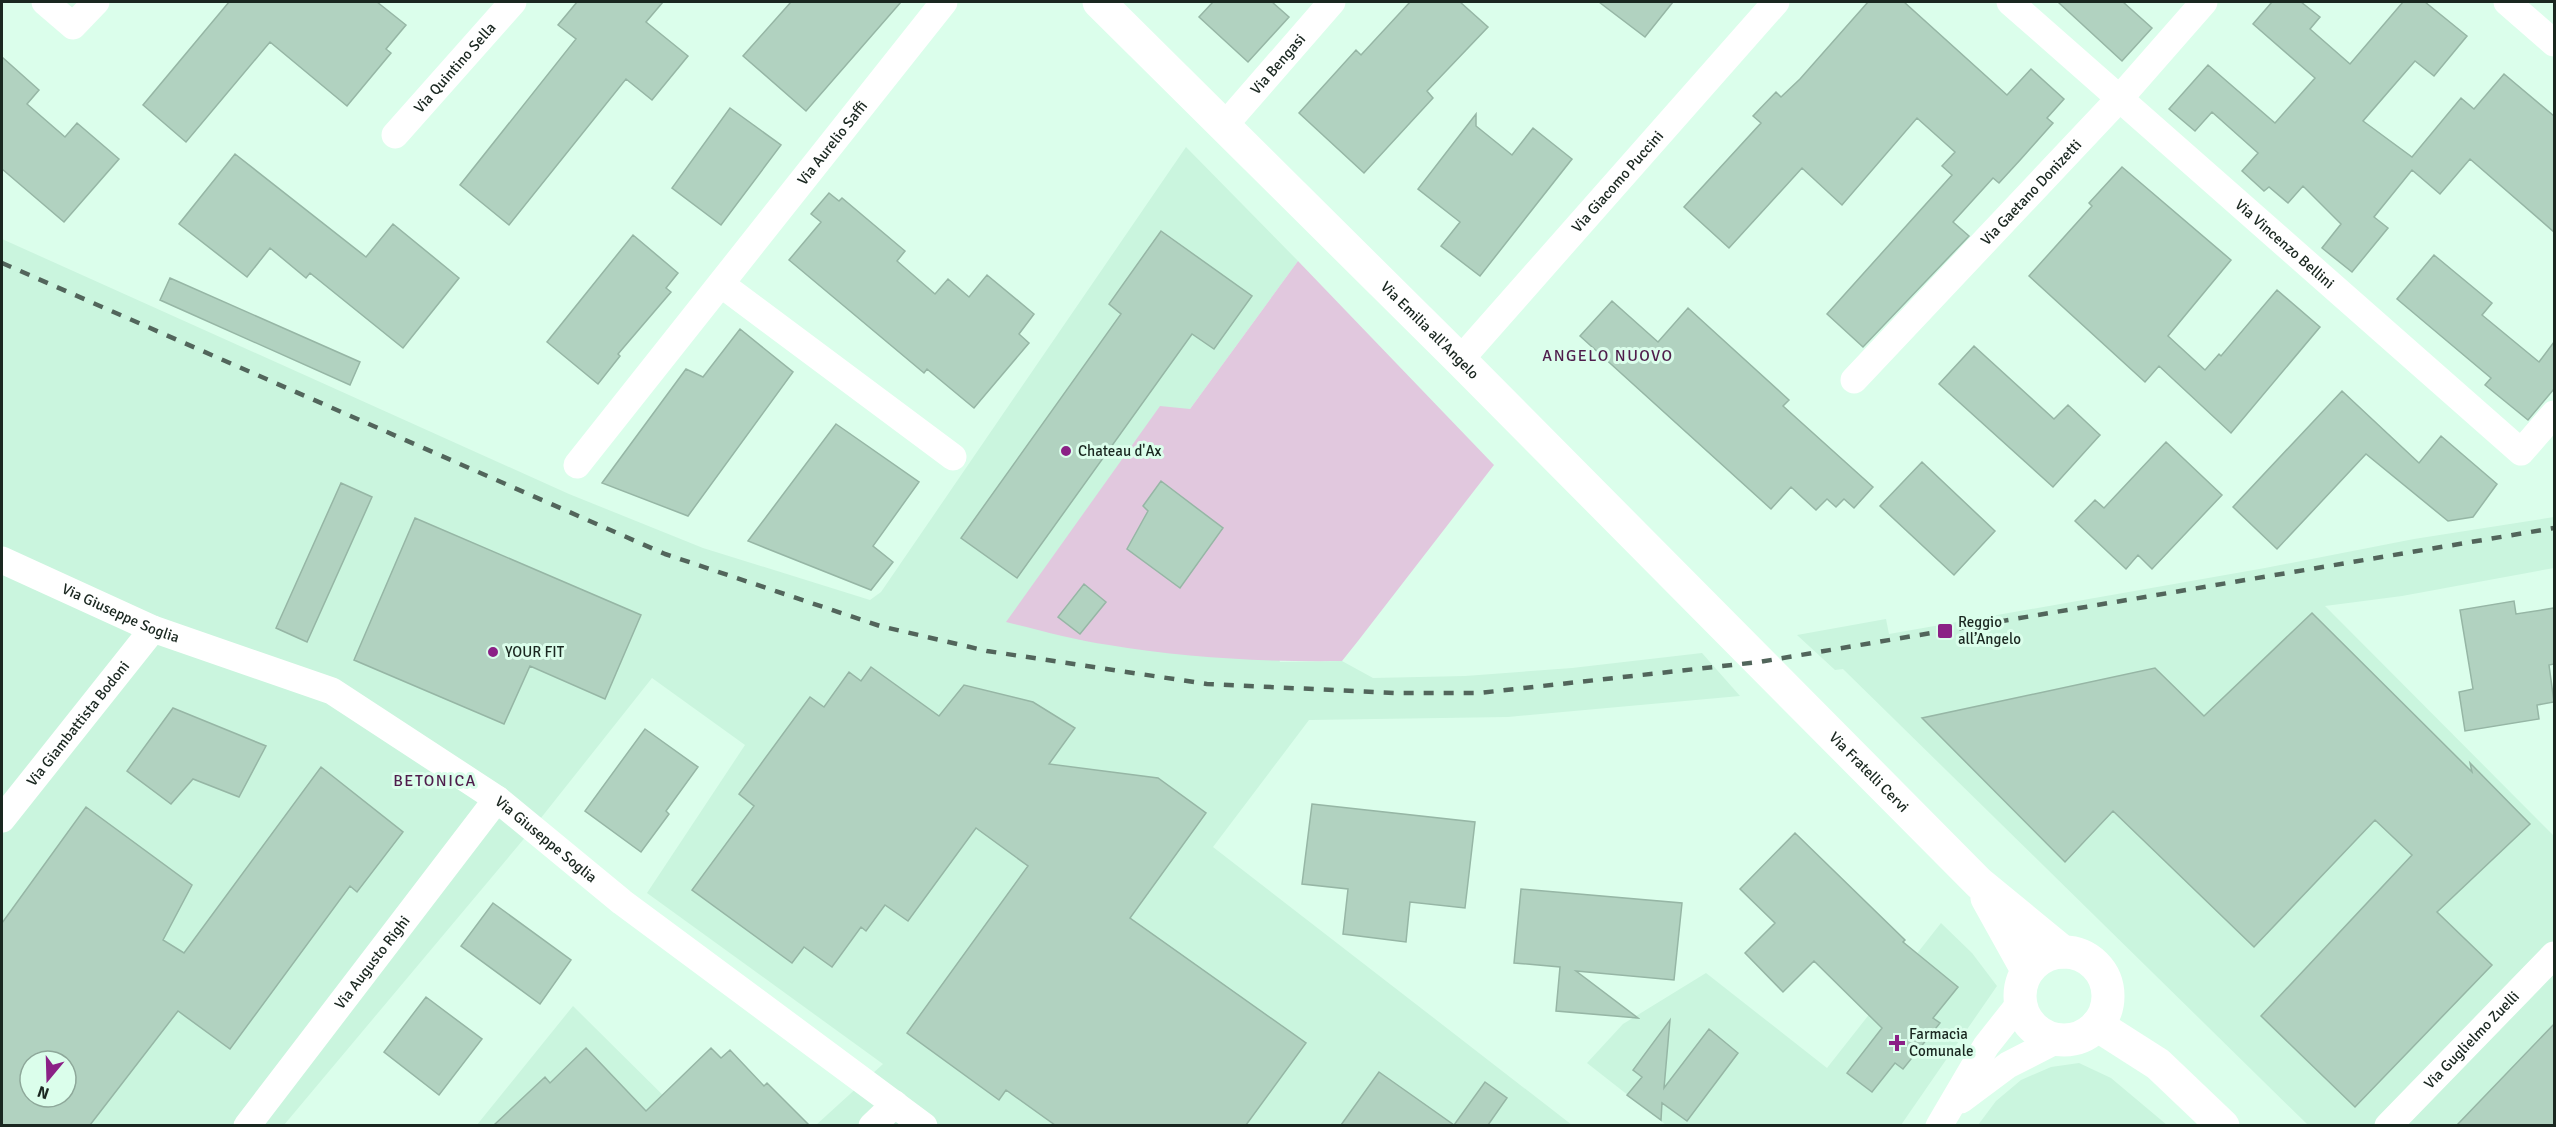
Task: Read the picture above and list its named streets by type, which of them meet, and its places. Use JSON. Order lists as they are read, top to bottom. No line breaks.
{"streets":{"main road":["Via Emilia all'Angelo","Via Fratelli Cervi"],"street":["Via Bengasi","Via Quintino Sella","Via Aurelio Saffi","Via Giacomo Puccini","Via Gaetano Donizetti","Via Vincenzo Bellini","Via Giuseppe Soglia","Via Giambattista Bodoni","Via Augusto Righi","Via Guglielmo Zuelli"]},"crossings":[["Via Bengasi","Via Emilia all'Angelo"],["Via Giacomo Puccini","Via Emilia all'Angelo"],["Via Gaetano Donizetti","Via Vincenzo Bellini"],["Via Emilia all'Angelo","Via Fratelli Cervi"],["Via Giuseppe Soglia","Via Giambattista Bodoni"],["Via Giuseppe Soglia","Via Augusto Righi"]],"districts":["ANGELO NUOVO","BETONICA"],"places":{"other":["Chateau d'Ax","YOUR FIT"],"transit":["Reggio all’Angelo"],"health":["Farmacia Comunale"]},"north":"bottom"}
